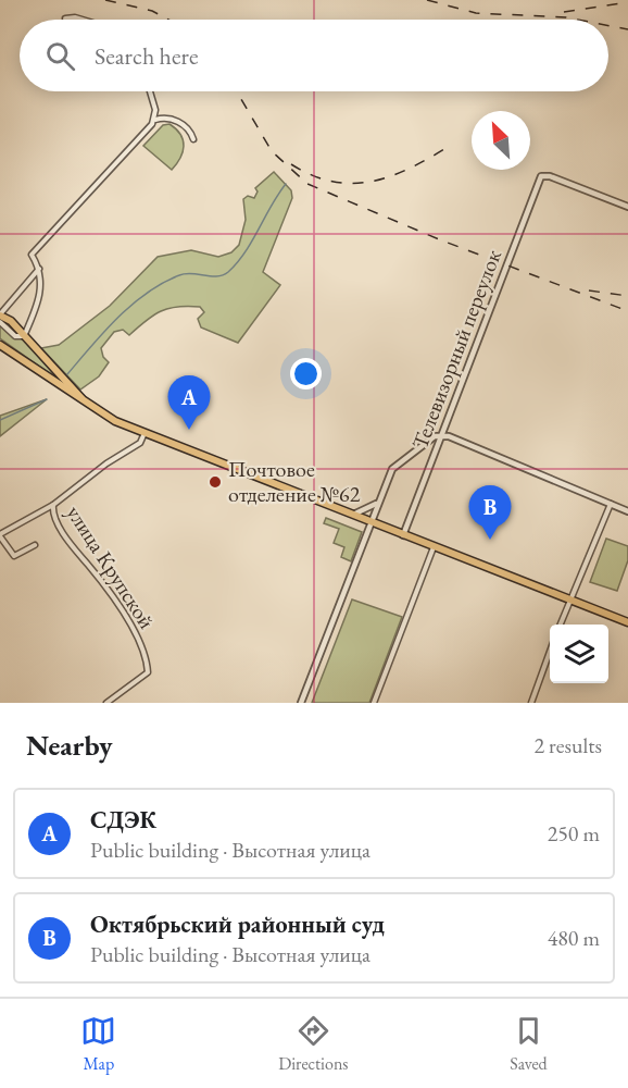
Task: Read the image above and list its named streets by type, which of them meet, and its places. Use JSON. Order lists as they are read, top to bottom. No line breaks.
{"streets":{"street":["Телевизорный переулок","улица Крупской"]},"places":["Почтовое отделение №62"],"north":"top left","page":{"search":"Search here","pins":["A","B"],"heading":["Nearby","2 results"],"list":[{"mark":"A","name":"СДЭК","note":"Public building · Высотная улица","value":"250 m"},{"mark":"B","name":"Октябрьский районный суд","note":"Public building · Высотная улица","value":"480 m"}],"nav":["Map","Directions","Saved"]}}
